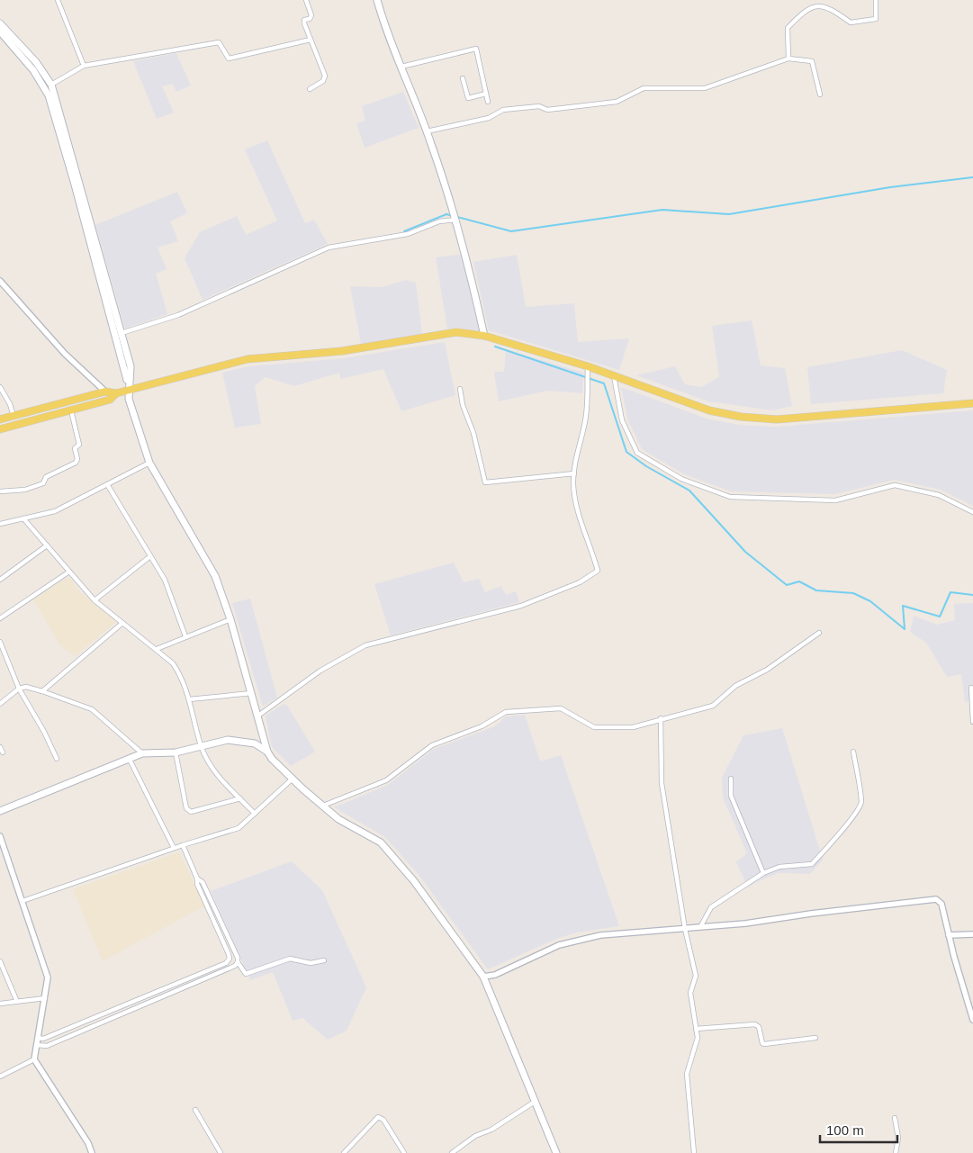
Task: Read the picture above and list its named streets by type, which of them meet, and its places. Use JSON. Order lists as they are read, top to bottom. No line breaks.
{"scale_bar":"100 m"}
